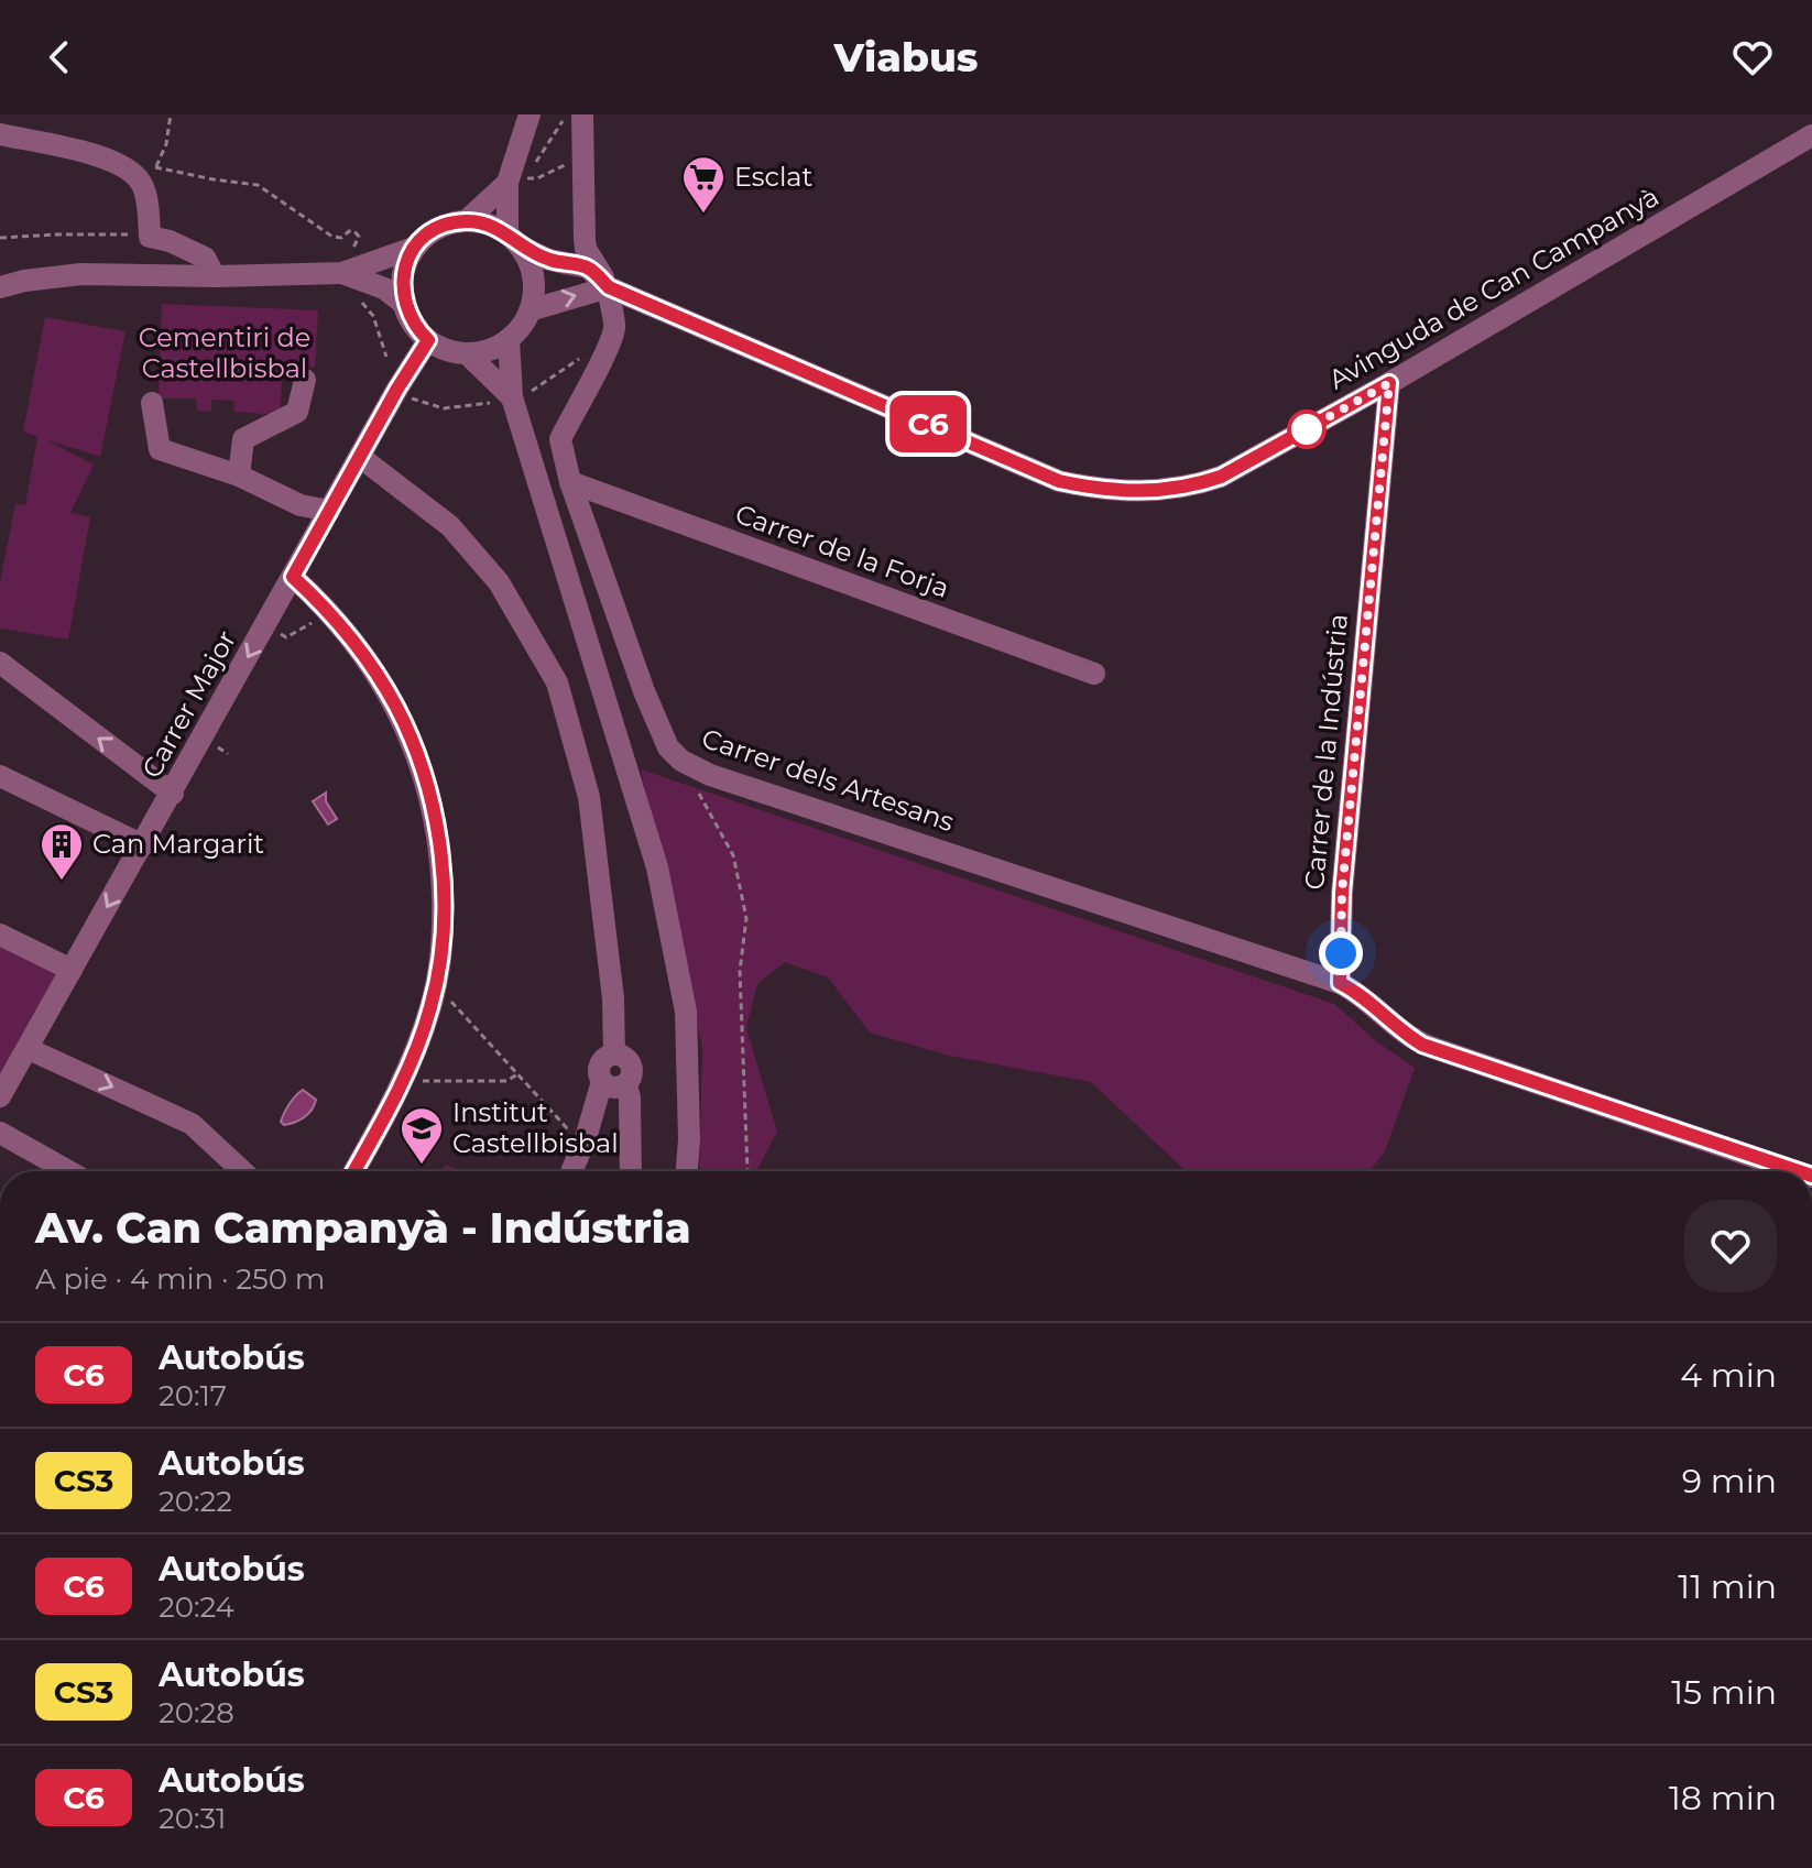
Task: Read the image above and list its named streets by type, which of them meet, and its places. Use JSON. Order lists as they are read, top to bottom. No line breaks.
{"streets":{"street":["Avinguda de Can Campanyà","Carrer de la Forja","Carrer Major","Carrer de la Indústria","Carrer dels Artesans"]},"crossings":[["Avinguda de Can Campanyà","Carrer Major"],["Avinguda de Can Campanyà","Carrer de la Indústria"],["Avinguda de Can Campanyà","Carrer dels Artesans"],["Carrer de la Forja","Carrer dels Artesans"],["Carrer de la Indústria","Carrer dels Artesans"]],"one_way":["Carrer Major"],"parks":["Cementiri de Castellbisbal"],"places":{"supermarket":["Esclat"],"building":["Can Margarit"],"school or university":["Institut Castellbisbal"]},"lines":["bus line C6"],"page":{"header":"Viabus","on_map":"C6","heading":["Av. Can Campanyà - Indústria","A pie · 4 min · 250 m"],"list":[{"mark":"C6","name":"Autobús","note":"20:17","value":"4 min"},{"mark":"CS3","name":"Autobús","note":"20:22","value":"9 min"},{"mark":"C6","name":"Autobús","note":"20:24","value":"11 min"},{"mark":"CS3","name":"Autobús","note":"20:28","value":"15 min"},{"mark":"C6","name":"Autobús","note":"20:31","value":"18 min"}]}}
